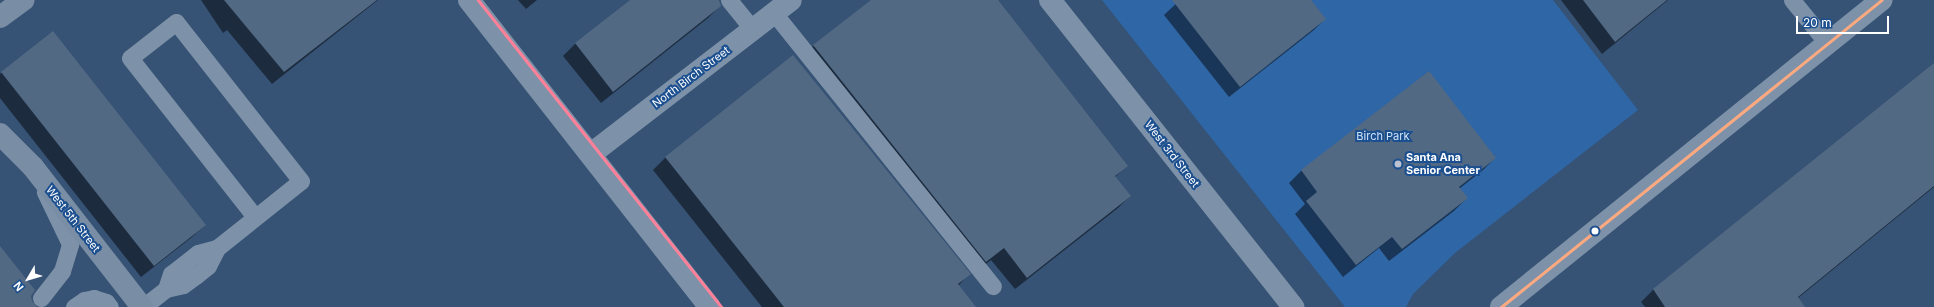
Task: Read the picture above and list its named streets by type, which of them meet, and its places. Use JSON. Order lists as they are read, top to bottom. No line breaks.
{"streets":{"main road":["West 5th Street"],"street":["North Birch Street","West 3rd Street"]},"parks":["Birch Park"],"places":["Santa Ana Senior Center"],"scale_bar":"20 m","north":"bottom left"}
